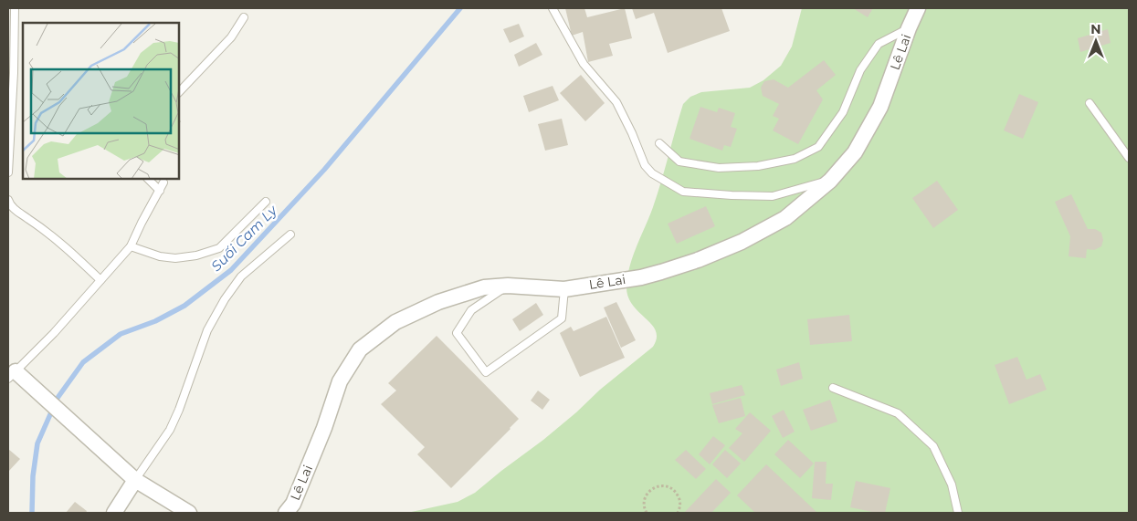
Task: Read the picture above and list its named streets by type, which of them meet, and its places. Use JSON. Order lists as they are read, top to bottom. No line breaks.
{"streets":{"street":["Lê Lai"]},"water":["Suối Cam Ly"],"north":"top"}
